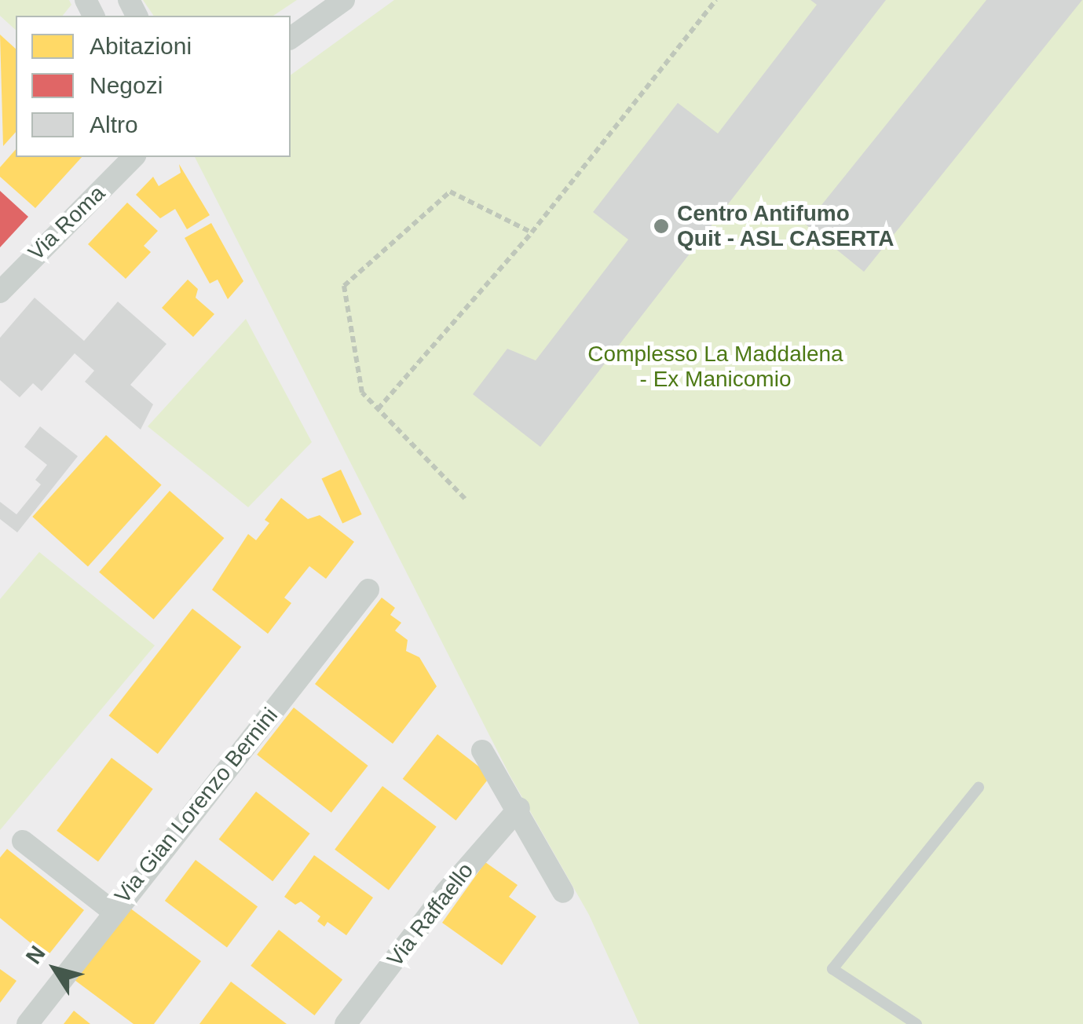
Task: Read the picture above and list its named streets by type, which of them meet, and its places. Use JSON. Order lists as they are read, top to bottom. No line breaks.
{"streets":{"street":["Via Roma","Via Gian Lorenzo Bernini","Via Raffaello"]},"parks":["Complesso La Maddalena - Ex Manicomio"],"places":["Centro Antifumo Quit - ASL CASERTA"],"legend":["Abitazioni","Negozi","Altro"],"north":"top left"}
